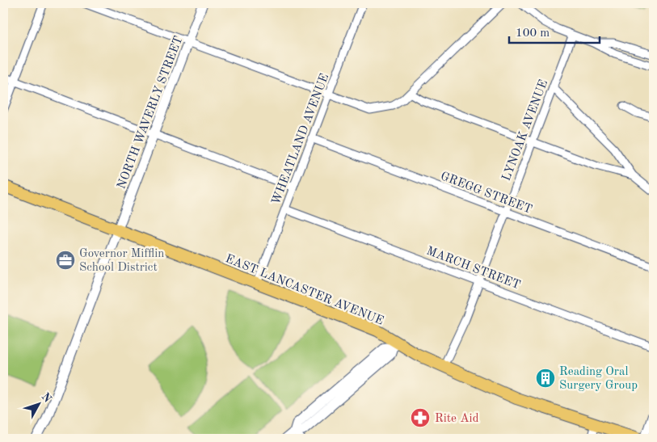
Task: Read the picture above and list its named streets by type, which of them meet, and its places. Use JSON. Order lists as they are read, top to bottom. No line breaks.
{"streets":{"main road":["EAST LANCASTER AVENUE"],"street":["NORTH WAVERLY STREET","LYNOAK AVENUE","WHEATLAND AVENUE","GREGG STREET","MARCH STREET"]},"crossings":[["NORTH WAVERLY STREET","EAST LANCASTER AVENUE"],["LYNOAK AVENUE","GREGG STREET"],["LYNOAK AVENUE","MARCH STREET"],["LYNOAK AVENUE","EAST LANCASTER AVENUE"],["WHEATLAND AVENUE","GREGG STREET"],["WHEATLAND AVENUE","MARCH STREET"],["WHEATLAND AVENUE","EAST LANCASTER AVENUE"]],"places":{"office":["Governor Mifflin School District"],"building":["Reading Oral Surgery Group"],"pharmacy":["Rite Aid"]},"scale_bar":"100 m","north":"top right"}
